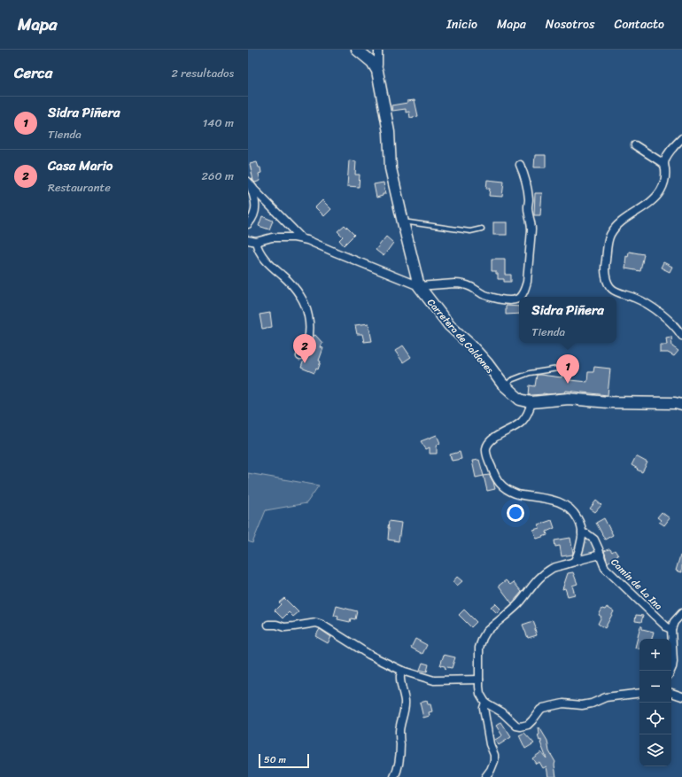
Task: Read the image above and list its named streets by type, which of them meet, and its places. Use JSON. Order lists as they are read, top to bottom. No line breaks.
{"streets":{"street":["Carretera de Caldones","Camín de La Ina"]},"scale_bar":"50 m","page":{"header":"Mapa","nav":["Inicio","Mapa","Nosotros","Contacto"],"heading":["Cerca","2 resultados"],"list":[{"mark":"1","name":"Sidra Piñera","note":"Tienda","value":"140 m"},{"mark":"2","name":"Casa Mario","note":"Restaurante","value":"260 m"}],"popup":["Sidra Piñera","Tienda"],"pins":["2","1"],"map_buttons":["+","−"],"scale":"50 m"}}
